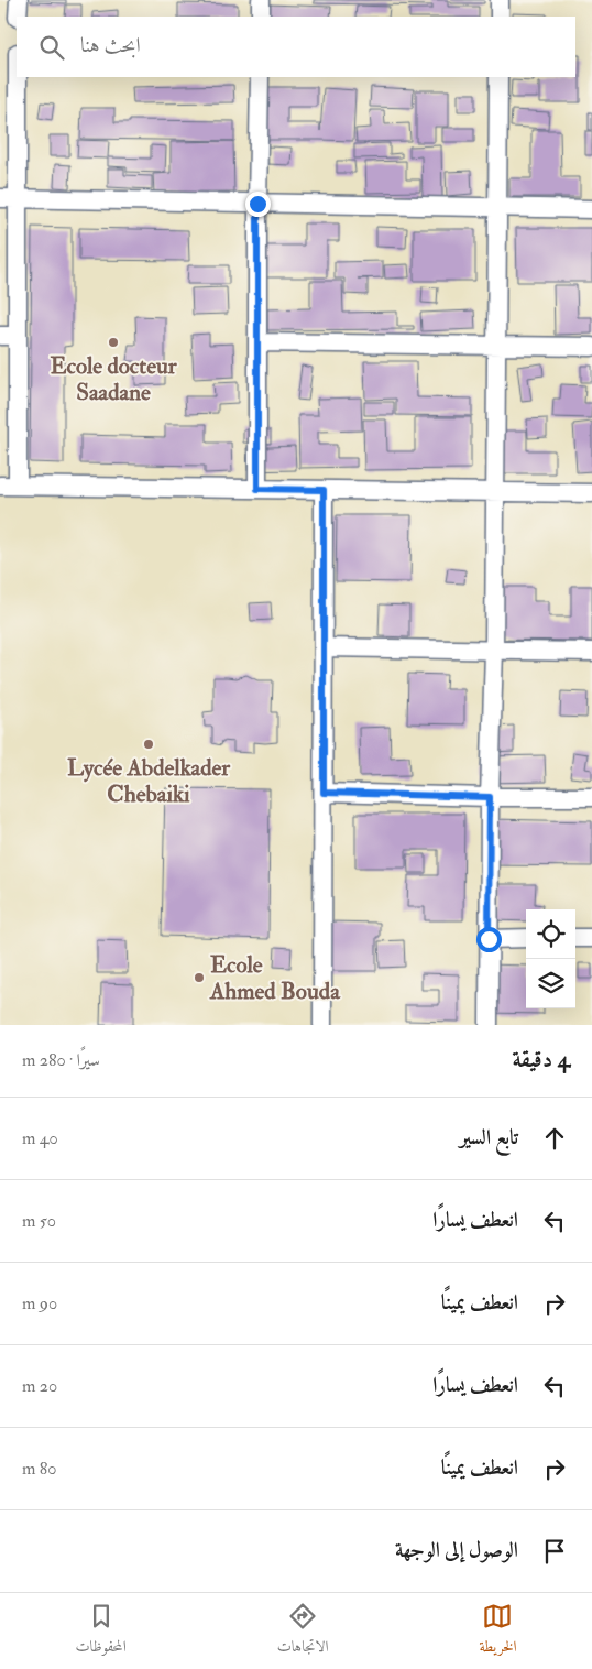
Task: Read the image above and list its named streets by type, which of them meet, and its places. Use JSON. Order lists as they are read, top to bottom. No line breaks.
{"places":["Ecole docteur Saadane","Lycée Abdelkader Chebaiki","Ecole Ahmed Bouda"],"page":{"search":"ابحث هنا","heading":["4 دقيقة","سيرًا · 280 m"],"list":[["تابع السير","40 m"],["انعطف يسارًا","50 m"],["انعطف يمينًا","90 m"],["انعطف يسارًا","20 m"],["انعطف يمينًا","80 m"],"الوصول إلى الوجهة"],"nav":["الخريطة","الاتجاهات","المحفوظات"]}}
